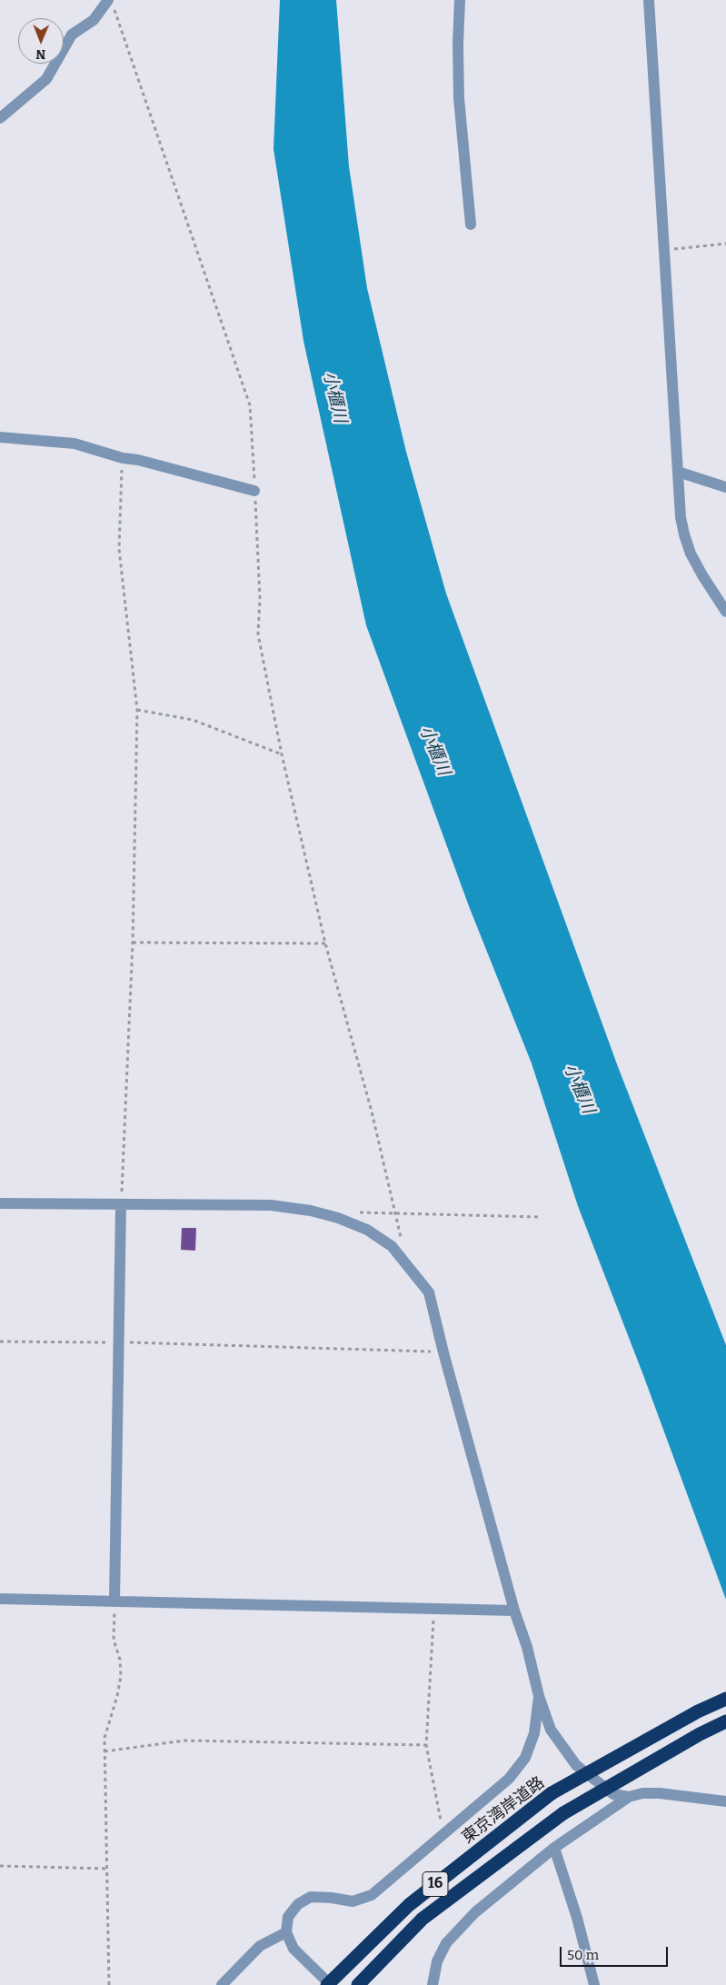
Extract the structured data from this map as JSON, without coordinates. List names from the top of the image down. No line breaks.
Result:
{"streets":{"highway":["東京湾岸道路","16"]},"water":["小櫃川"],"scale_bar":"50 m","north":"bottom"}
